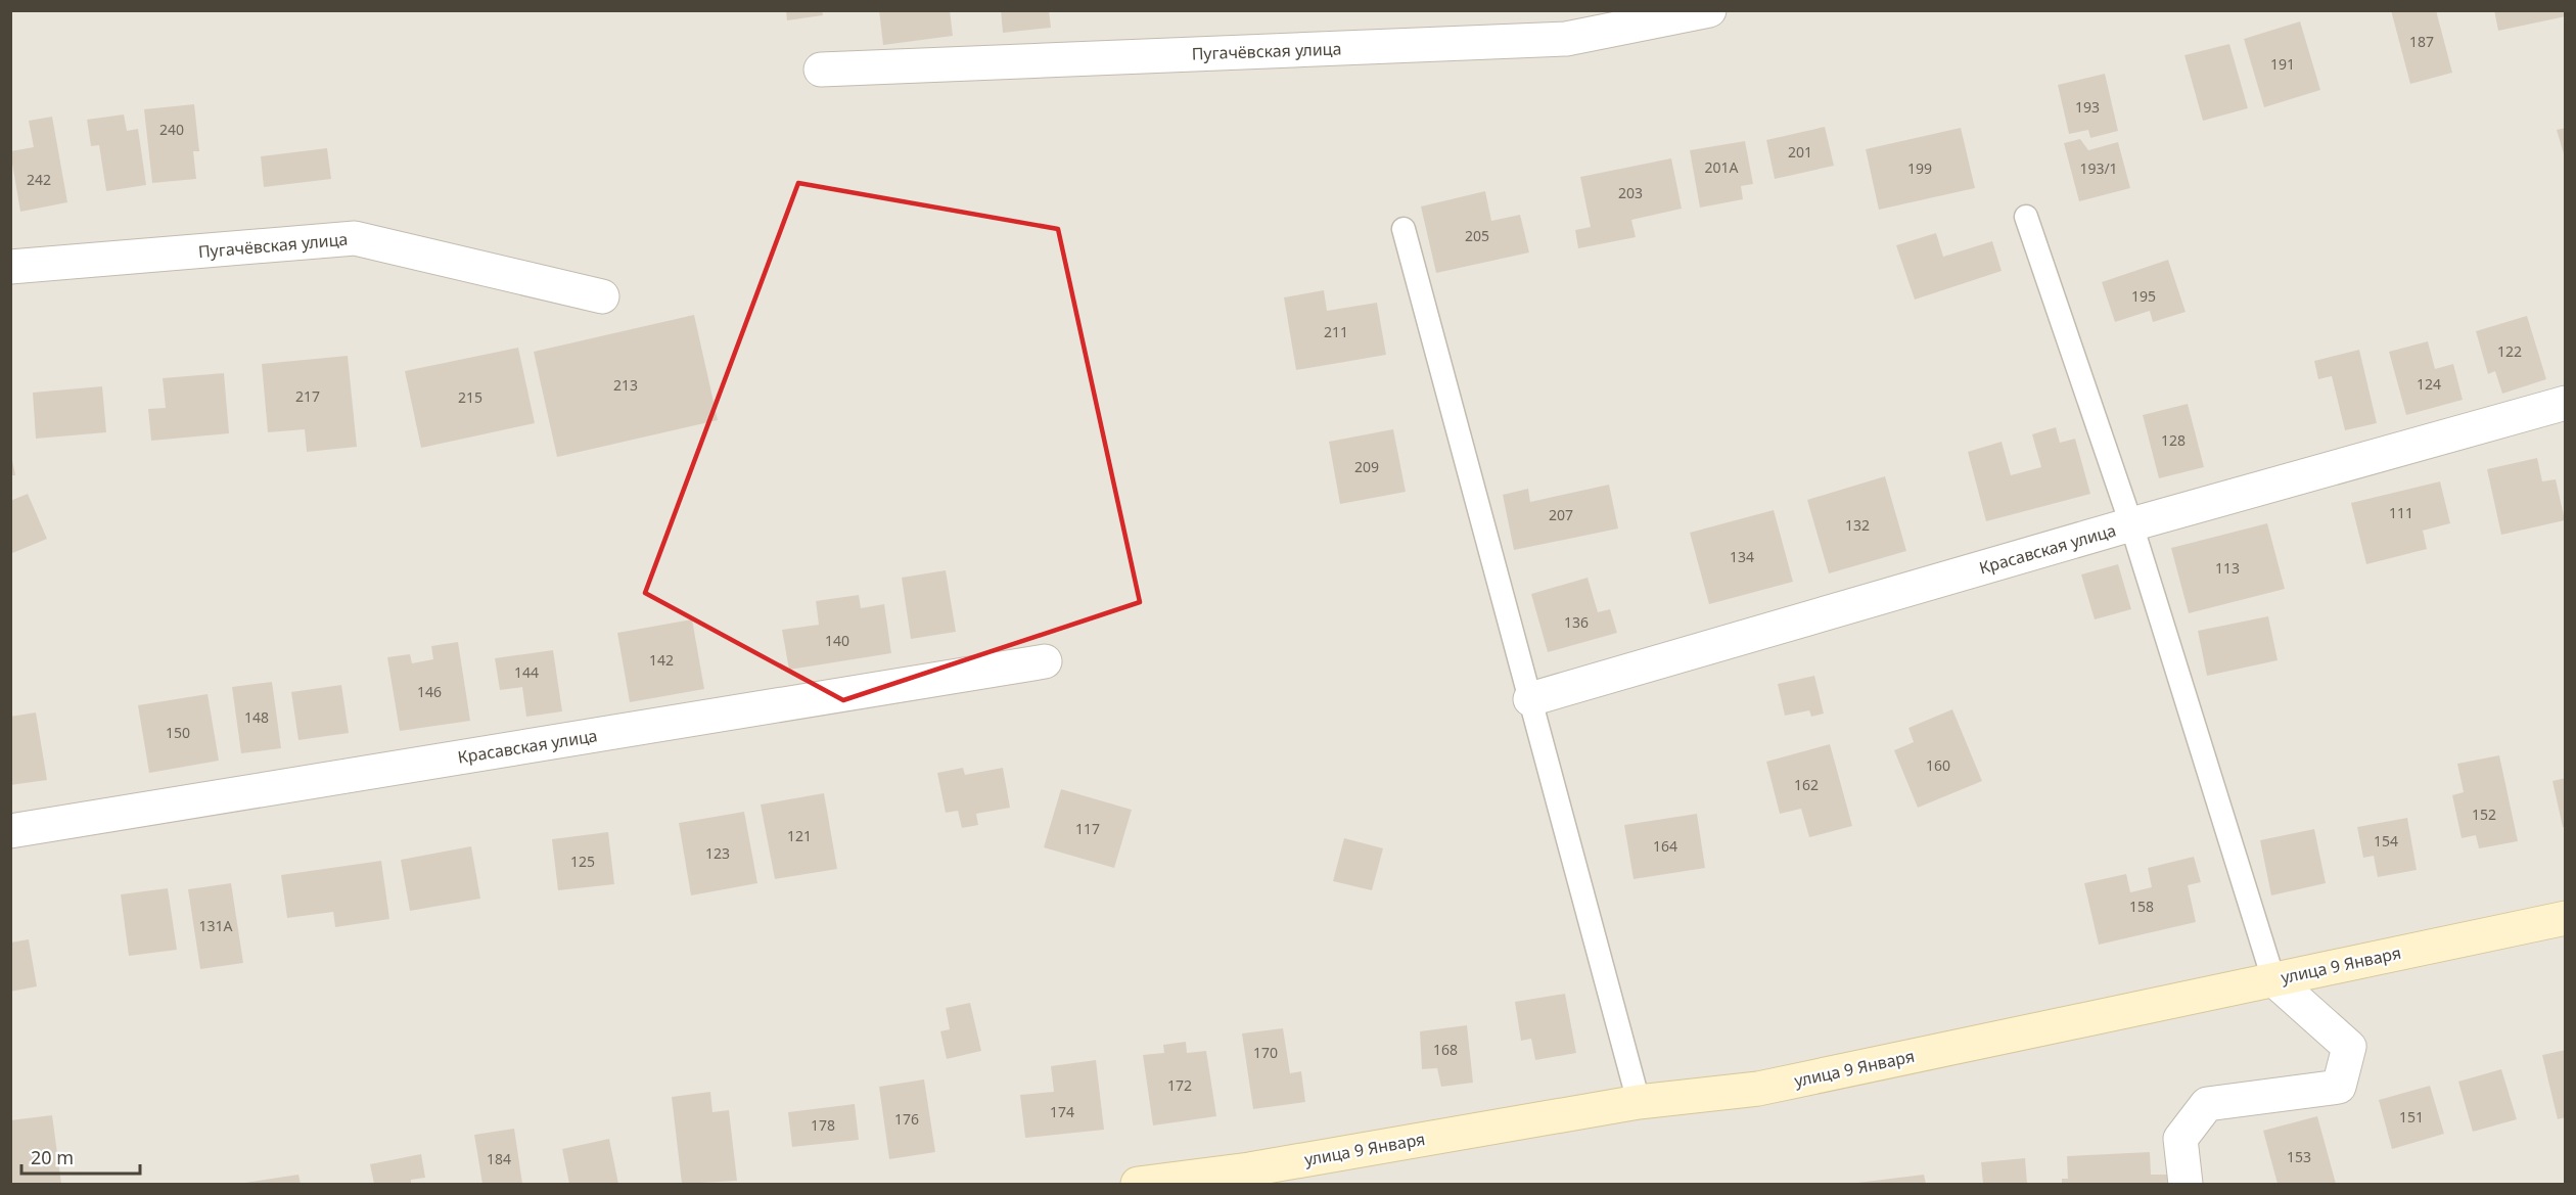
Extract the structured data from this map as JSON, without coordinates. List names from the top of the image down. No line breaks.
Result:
{"streets":{"main road":["улица 9 Января"],"street":["Пугачёвская улица","Красавская улица"]},"house_numbers":["187","191","193","240","201","201А","199","193/1","242","203","205","195","211","122","124","213","217","215","128","209","111","207","132","134","113","136","140","142","144","146","148","150","160","162","152","117","121","154","164","123","125","158","131А","168","170","172","174","151","176","178","153","184"],"scale_bar":"20 m"}
